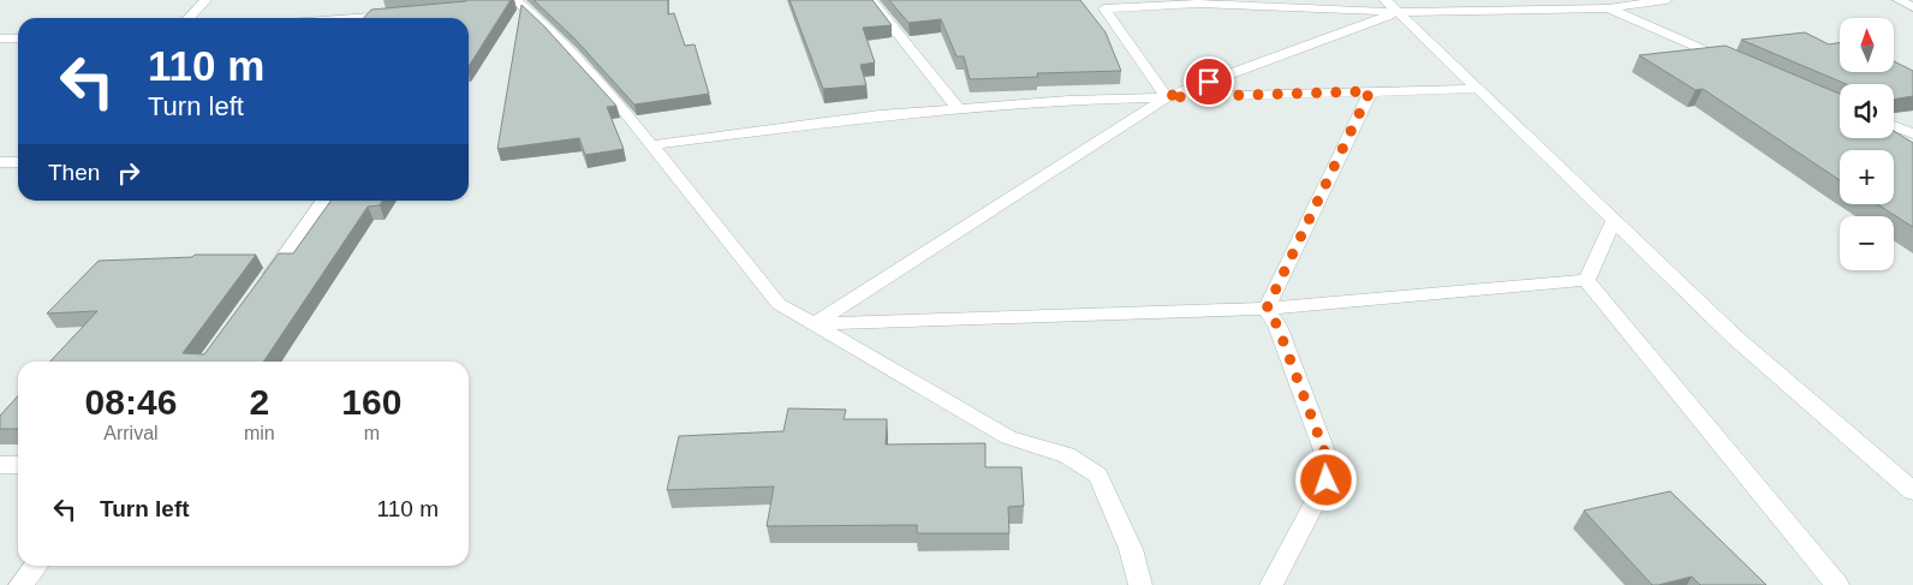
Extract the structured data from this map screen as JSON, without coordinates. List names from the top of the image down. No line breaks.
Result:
{"north":"top","page":{"map_buttons":["+","−"],"turn":["110 m","Turn left"],"then":"Then","eta":["08:46","Arrival","2","min","160","m"],"list":[{"name":"Turn left","value":"110 m"}]}}
